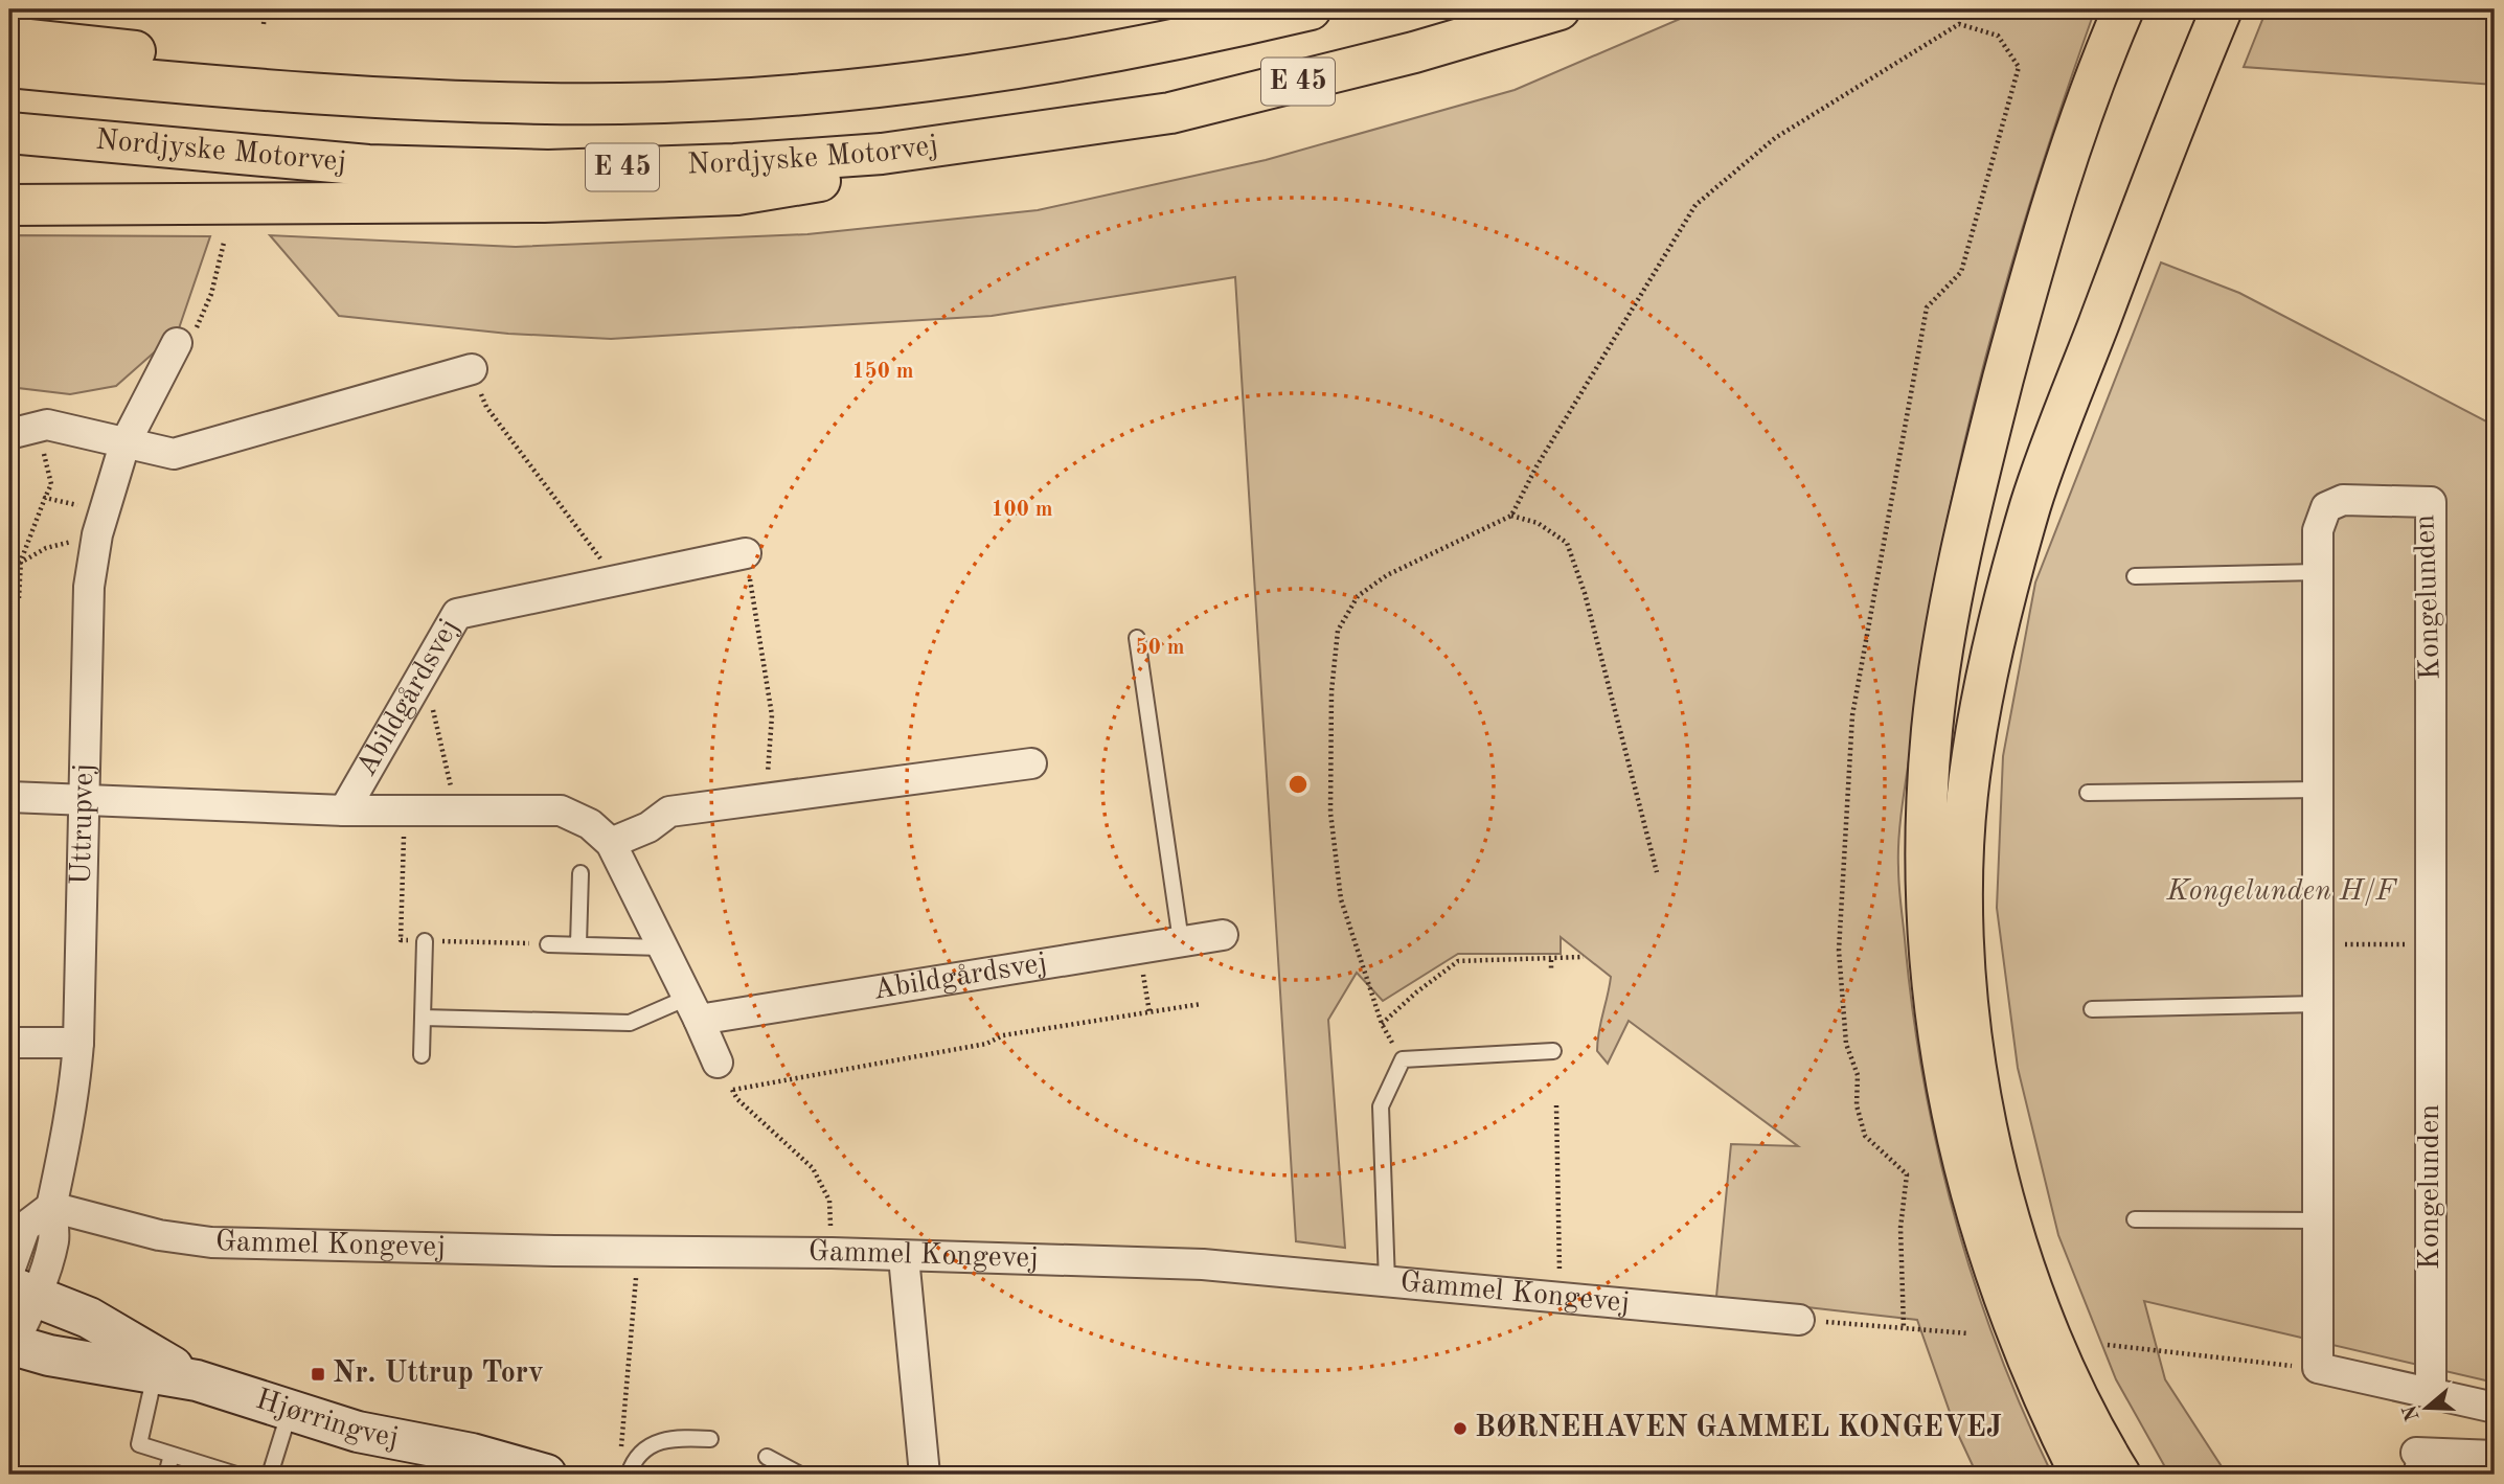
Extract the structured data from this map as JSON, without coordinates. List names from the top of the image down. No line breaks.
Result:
{"streets":{"highway":["E 45","Nordjyske Motorvej"],"main road":["Hjørringvej"],"street":["Kongelunden","Abildgårdsvej","Uttrupvej","Gammel Kongevej"]},"crossings":[["Abildgårdsvej","Uttrupvej"],["Uttrupvej","Gammel Kongevej"],["Uttrupvej","Hjørringvej"]],"parks":["Kongelunden H/F"],"places":{"transit":["Nr. Uttrup Torv"],"other":["BØRNEHAVEN GAMMEL KONGEVEJ"]},"north":"left","rings":["150 m","100 m","50 m"]}
